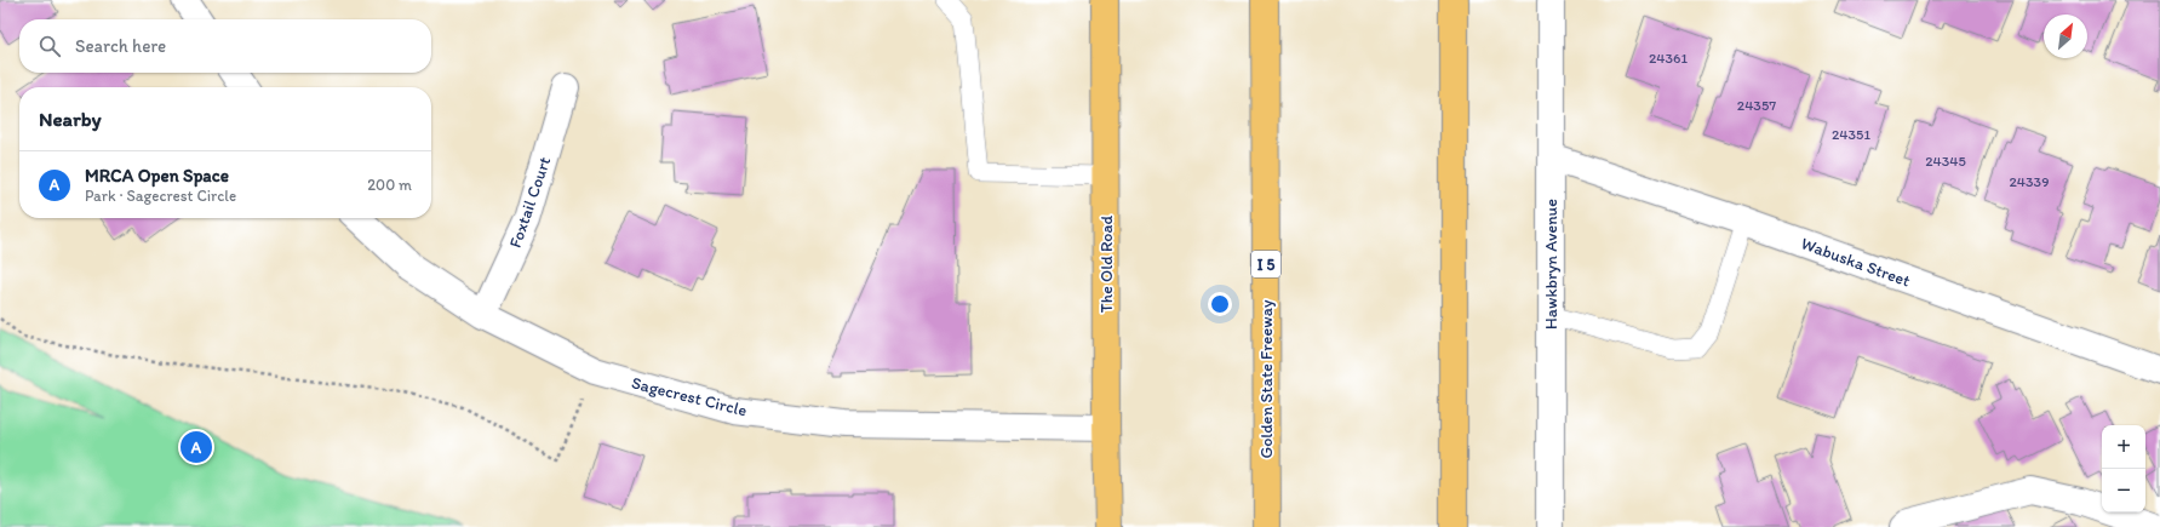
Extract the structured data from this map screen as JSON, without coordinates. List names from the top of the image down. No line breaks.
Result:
{"streets":{"main road":["The Old Road","I 5","Golden State Freeway"],"street":["Foxtail Court","Wabuska Street","Hawkbryn Avenue","Sagecrest Circle"]},"crossings":[["Foxtail Court","Sagecrest Circle"],["Wabuska Street","Hawkbryn Avenue"],["The Old Road","Sagecrest Circle"]],"house_numbers":["24361","24357","24351","24345","24339"],"north":"top right","page":{"search":"Search here","heading":"Nearby","list":[{"mark":"A","name":"MRCA Open Space","note":"Park · Sagecrest Circle","value":"200 m"}],"map_buttons":["+","−"],"pins":"A"}}
